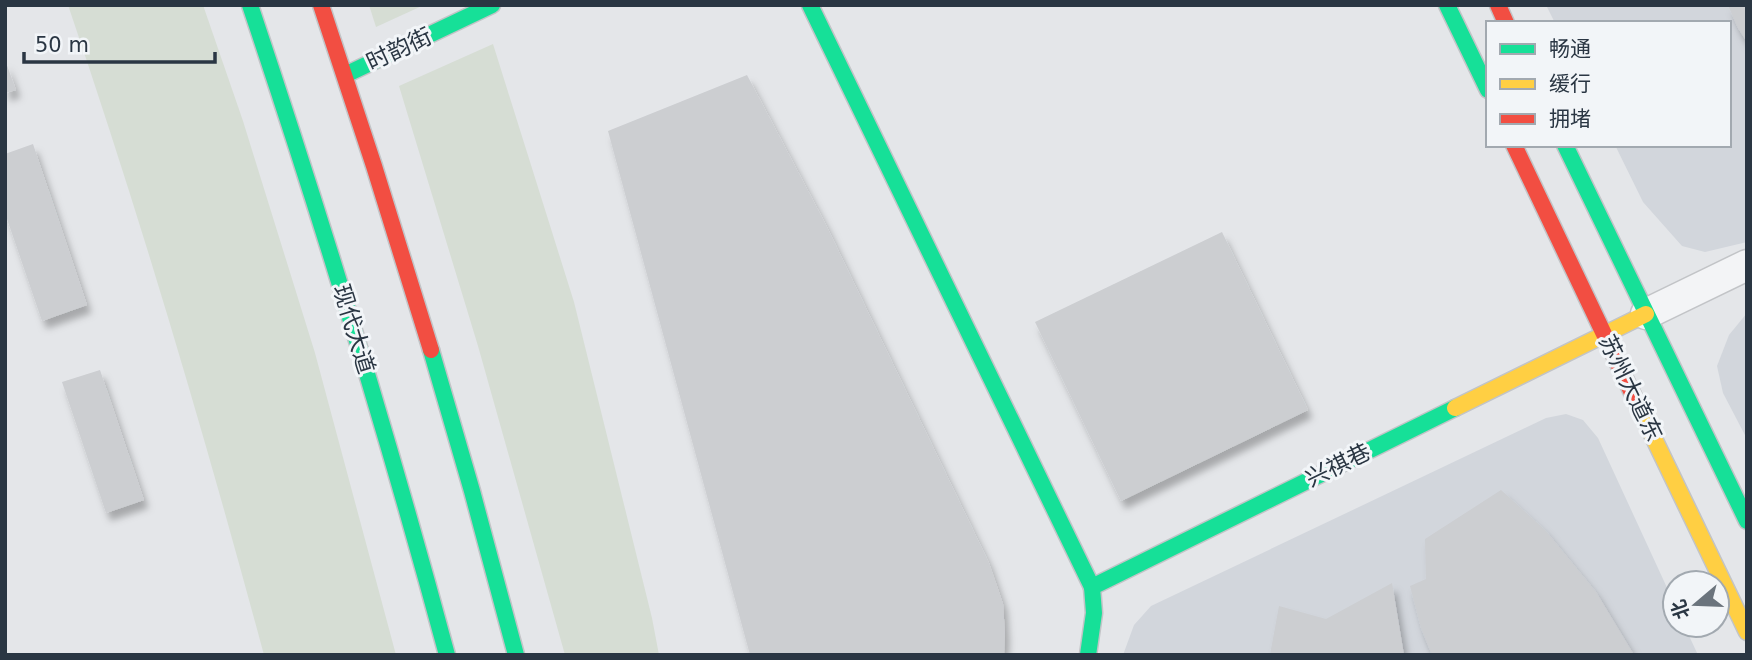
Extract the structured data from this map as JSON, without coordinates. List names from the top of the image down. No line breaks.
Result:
{"streets":{"main road":["时韵街","现代大道","苏州大道东","兴祺巷"]},"crossings":[["苏州大道东","兴祺巷"]],"legend":["畅通","缓行","拥堵"],"scale_bar":"50 m","north":"left"}
